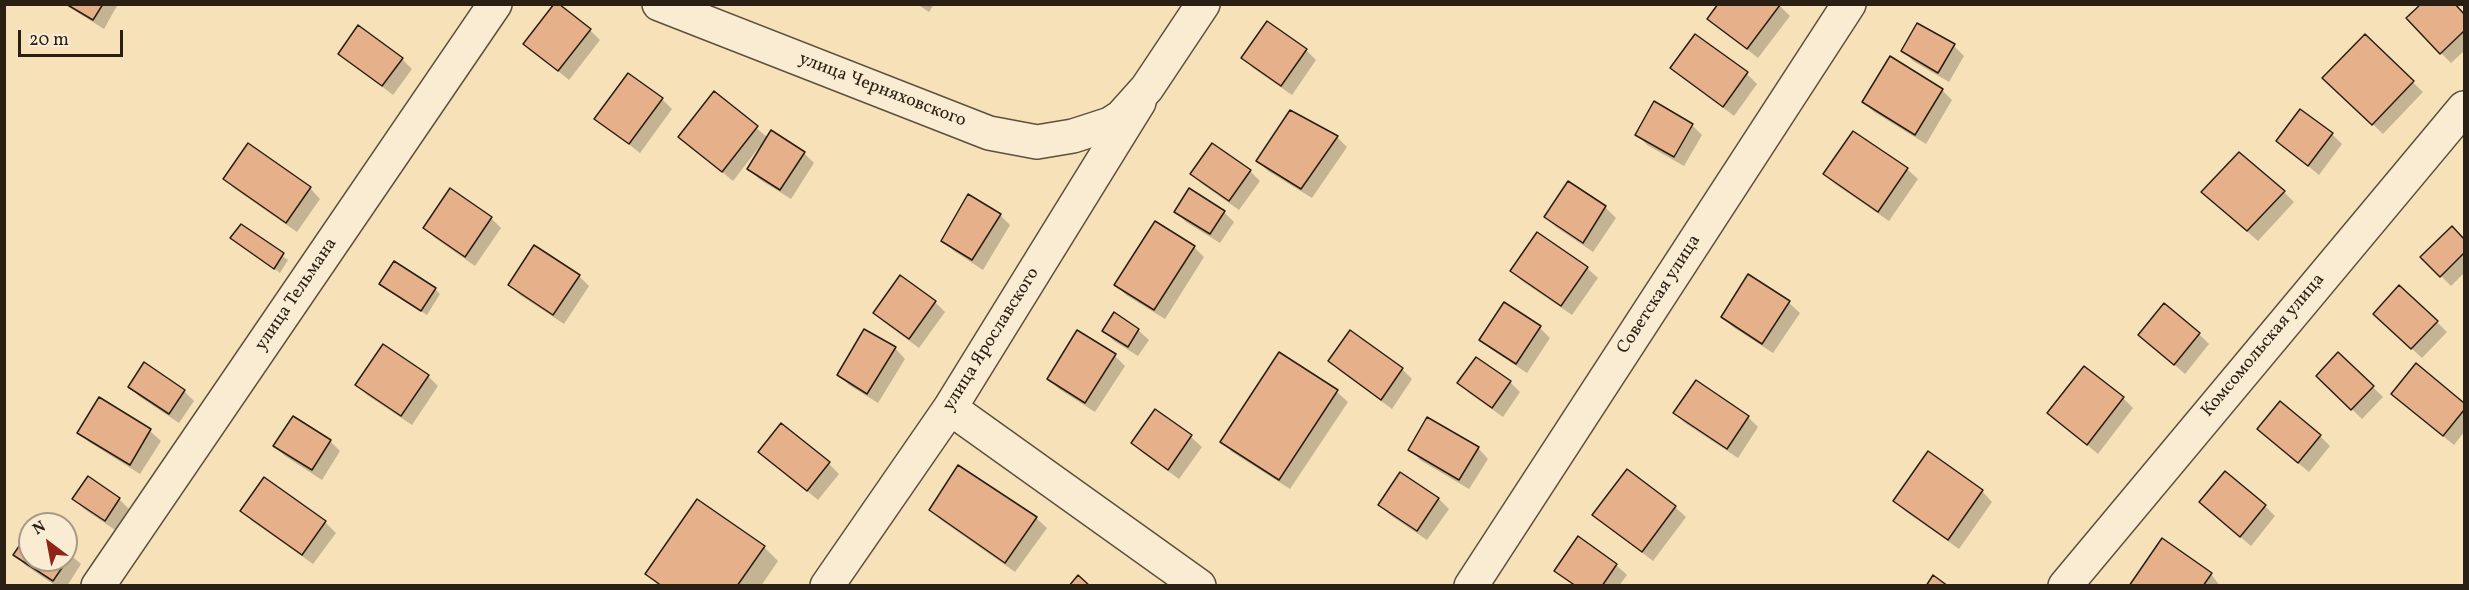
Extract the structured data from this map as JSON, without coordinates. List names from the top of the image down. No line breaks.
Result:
{"streets":{"street":["улица Черняховского","улица Тельмана","Советская улица","улица Ярославского","Комсомольская улица"]},"crossings":[["улица Черняховского","улица Ярославского"]],"scale_bar":"20 m","north":"top left"}
